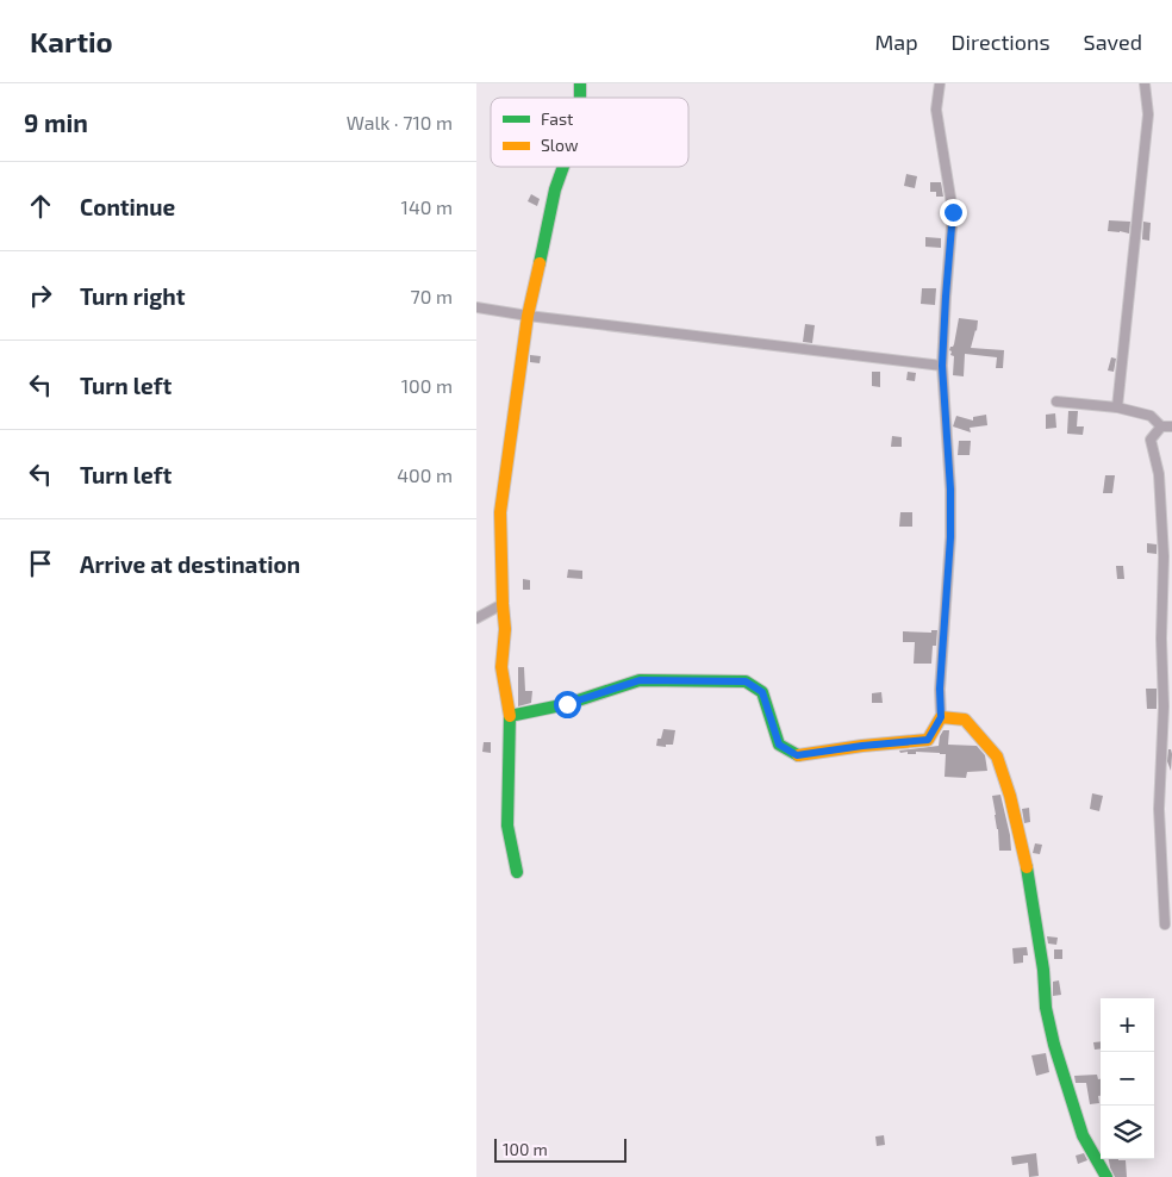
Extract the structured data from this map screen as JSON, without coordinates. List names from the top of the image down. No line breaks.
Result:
{"legend":["Fast","Slow"],"scale_bar":"100 m","page":{"header":"Kartio","nav":["Map","Directions","Saved"],"heading":["9 min","Walk · 710 m"],"list":[["Continue","140 m"],["Turn right","70 m"],["Turn left","100 m"],["Turn left","400 m"],"Arrive at destination"],"map_buttons":["+","−"],"scale":"100 m"}}
